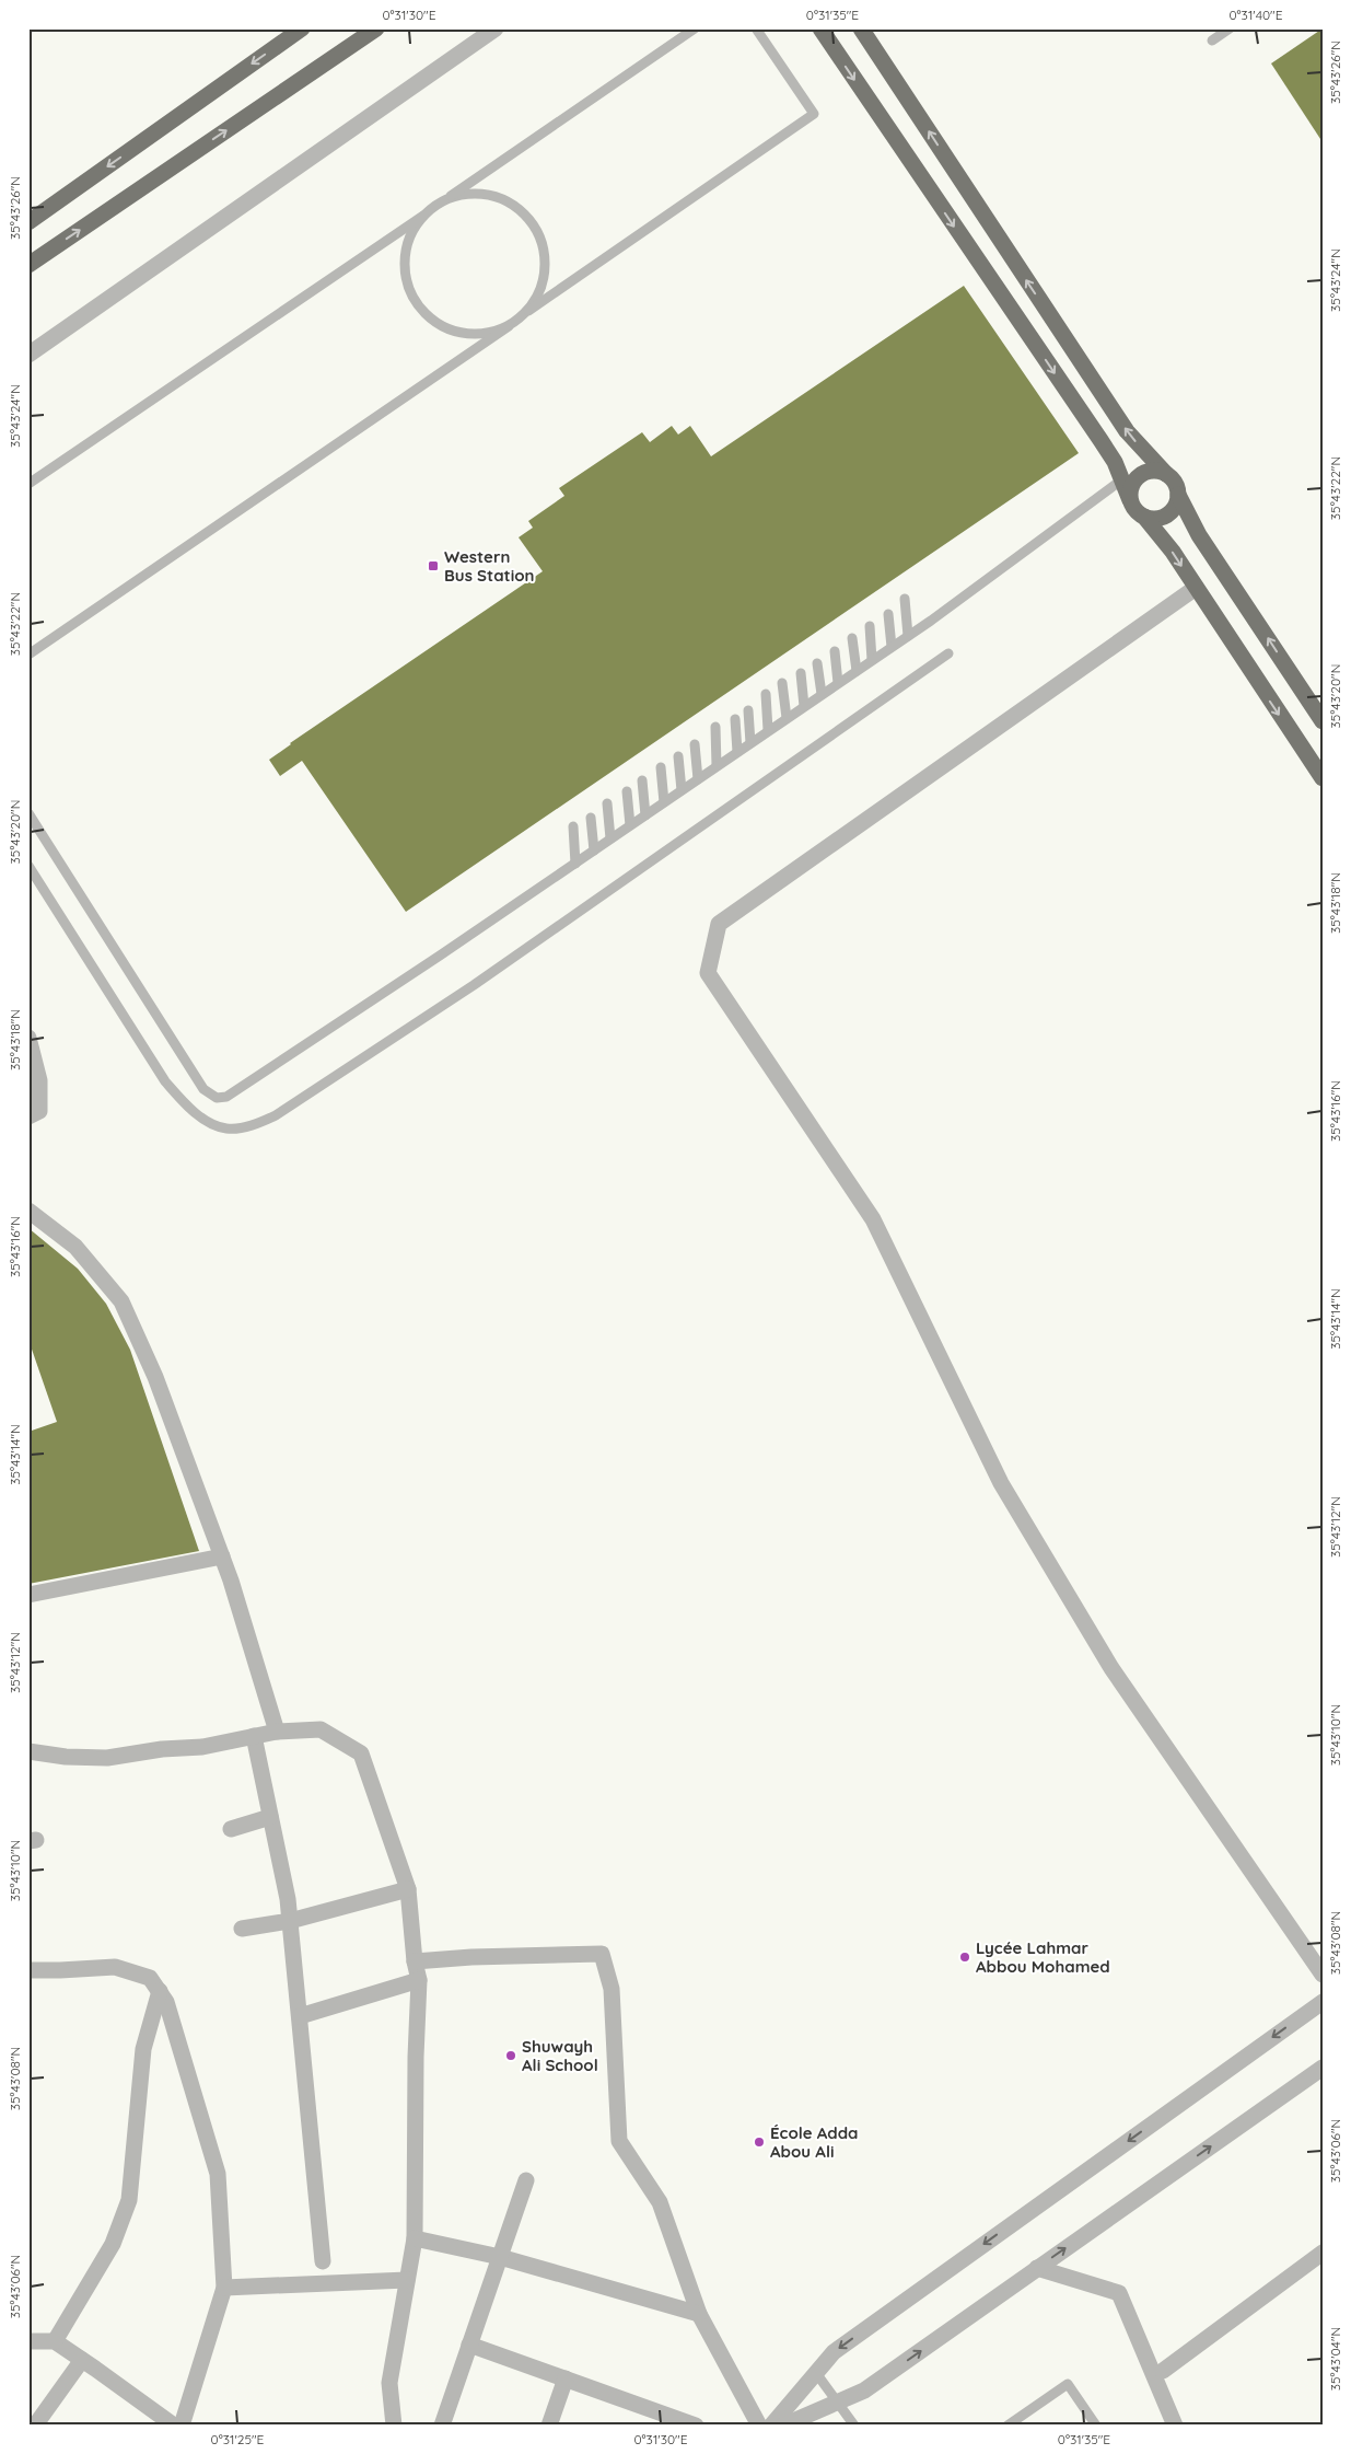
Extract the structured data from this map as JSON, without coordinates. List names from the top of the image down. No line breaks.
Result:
{"places":{"transit":["Western Bus Station"],"other":["Lycée Lahmar Abbou Mohamed","Shuwayh Ali School","École Adda Abou Ali"]},"coordinates":["0°31'30\"E","0°31'35\"E","0°31'40\"E","35°43'26\"N","35°43'24\"N","35°43'22\"N","35°43'20\"N","35°43'18\"N","35°43'16\"N","35°43'14\"N","35°43'12\"N","35°43'10\"N","35°43'08\"N","35°43'06\"N","35°43'04\"N","0°31'25\"E"]}
